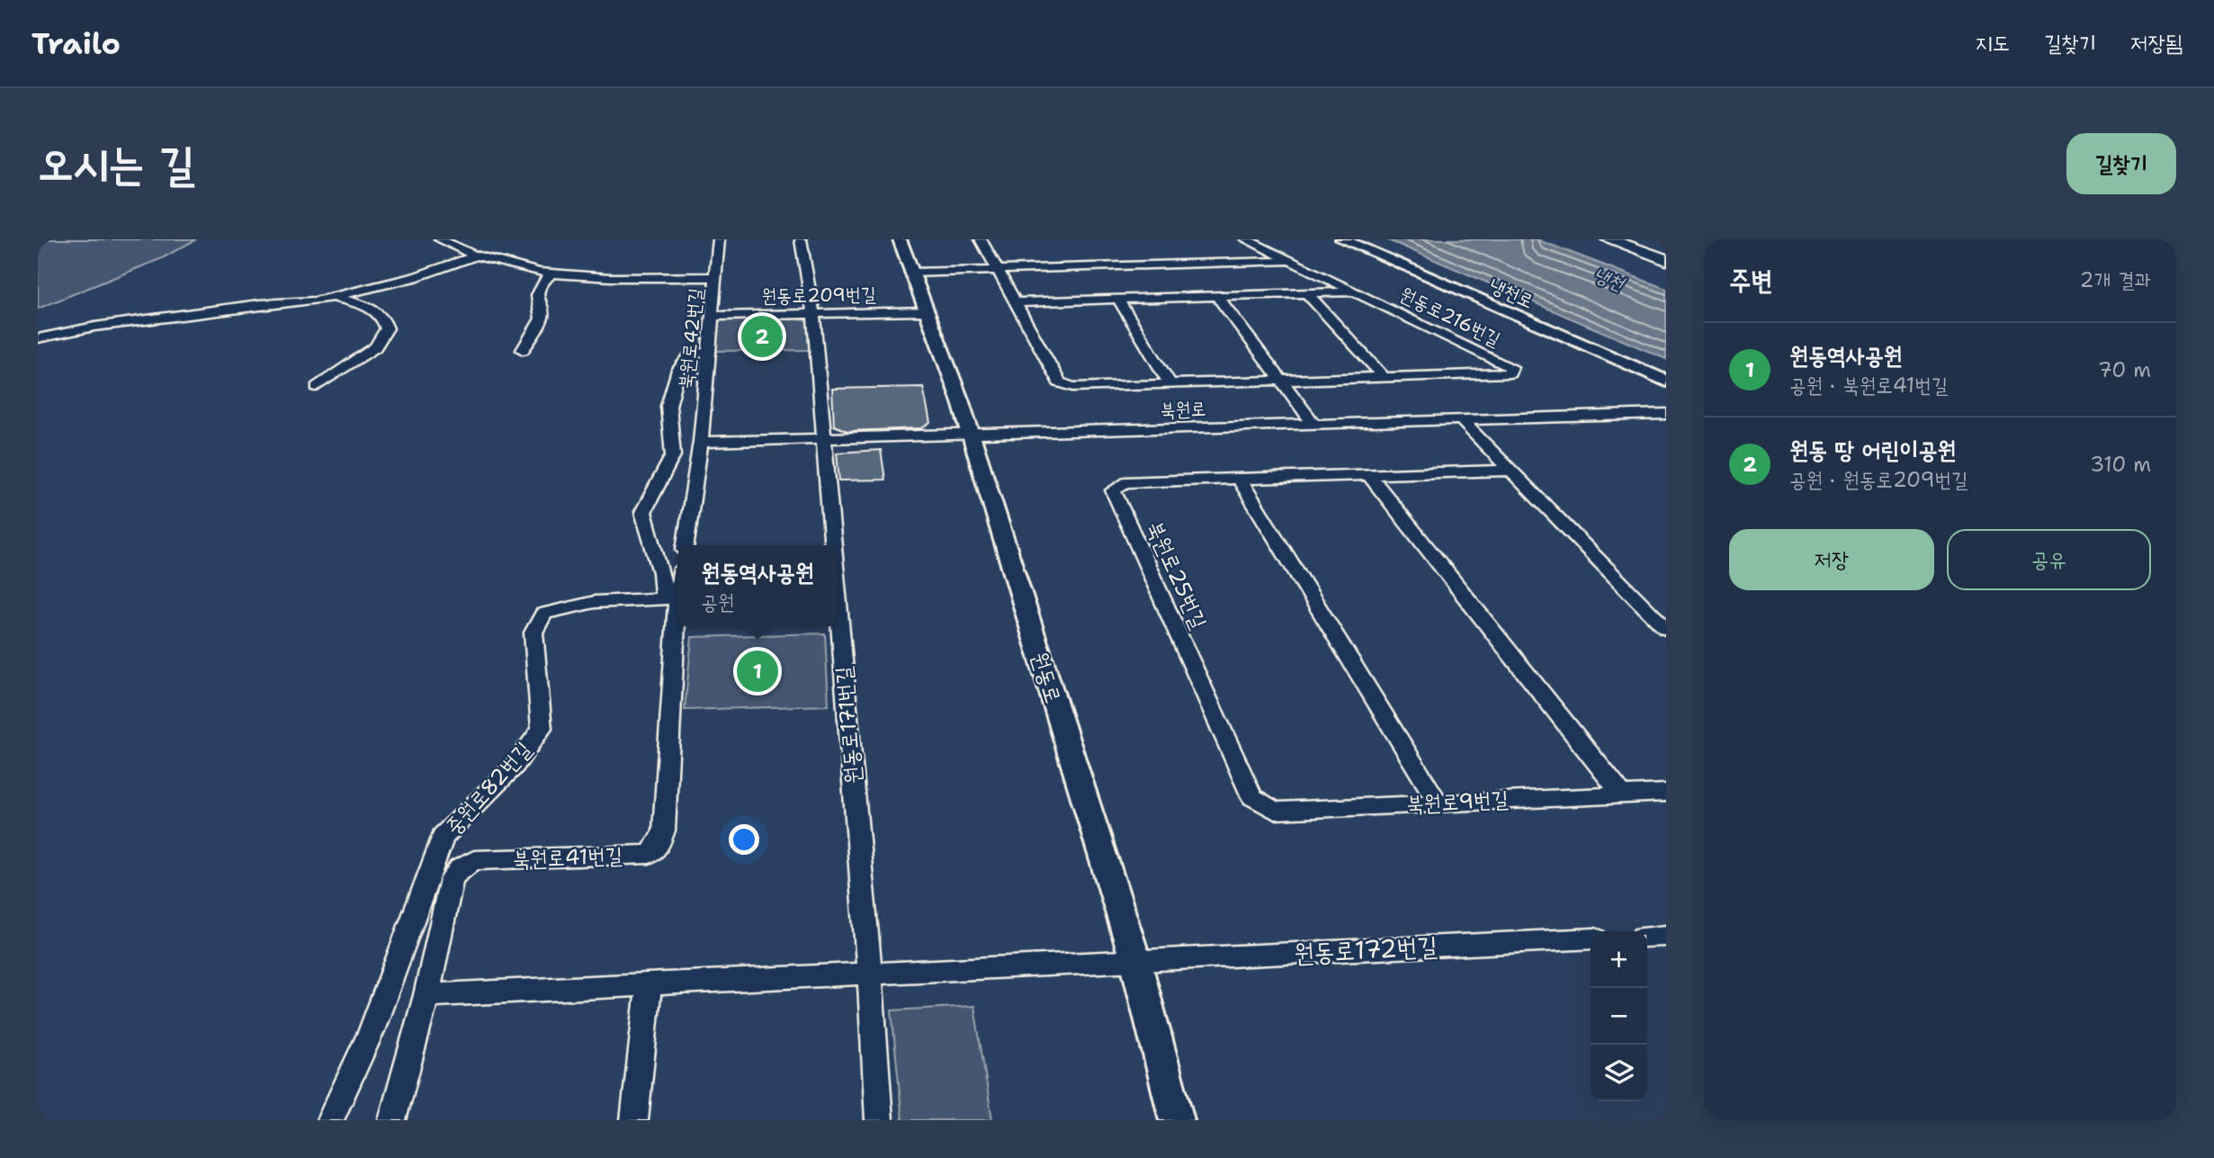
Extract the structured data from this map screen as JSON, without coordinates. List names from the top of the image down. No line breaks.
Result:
{"streets":{"street":["냉천로","원동로209번길","원동로216번길","북원로42번길","북원로","북원로25번길","원동로","원동로171번길","중원로82번길","북원로9번길","북원로41번길","원동로172번길"]},"crossings":[["원동로209번길","북원로42번길"],["원동로209번길","원동로"],["원동로209번길","원동로171번길"],["원동로216번길","원동로"],["북원로42번길","북원로"],["북원로","원동로"],["북원로","원동로171번길"],["북원로25번길","북원로9번길"],["원동로","원동로172번길"],["중원로82번길","북원로41번길"]],"water":["냉천"],"page":{"header":"Trailo","nav":["지도","길찾기","저장됨"],"buttons":["길찾기",["저장","공유"]],"title":"오시는 길","heading":["주변","2개 결과"],"pins":["2","1"],"list":[{"mark":"1","name":"원동역사공원","note":"공원 · 북원로41번길","value":"70 m"},{"mark":"2","name":"원동 땅 어린이공원","note":"공원 · 원동로209번길","value":"310 m"}],"popup":["원동역사공원","공원"],"map_buttons":["+","−"]}}
